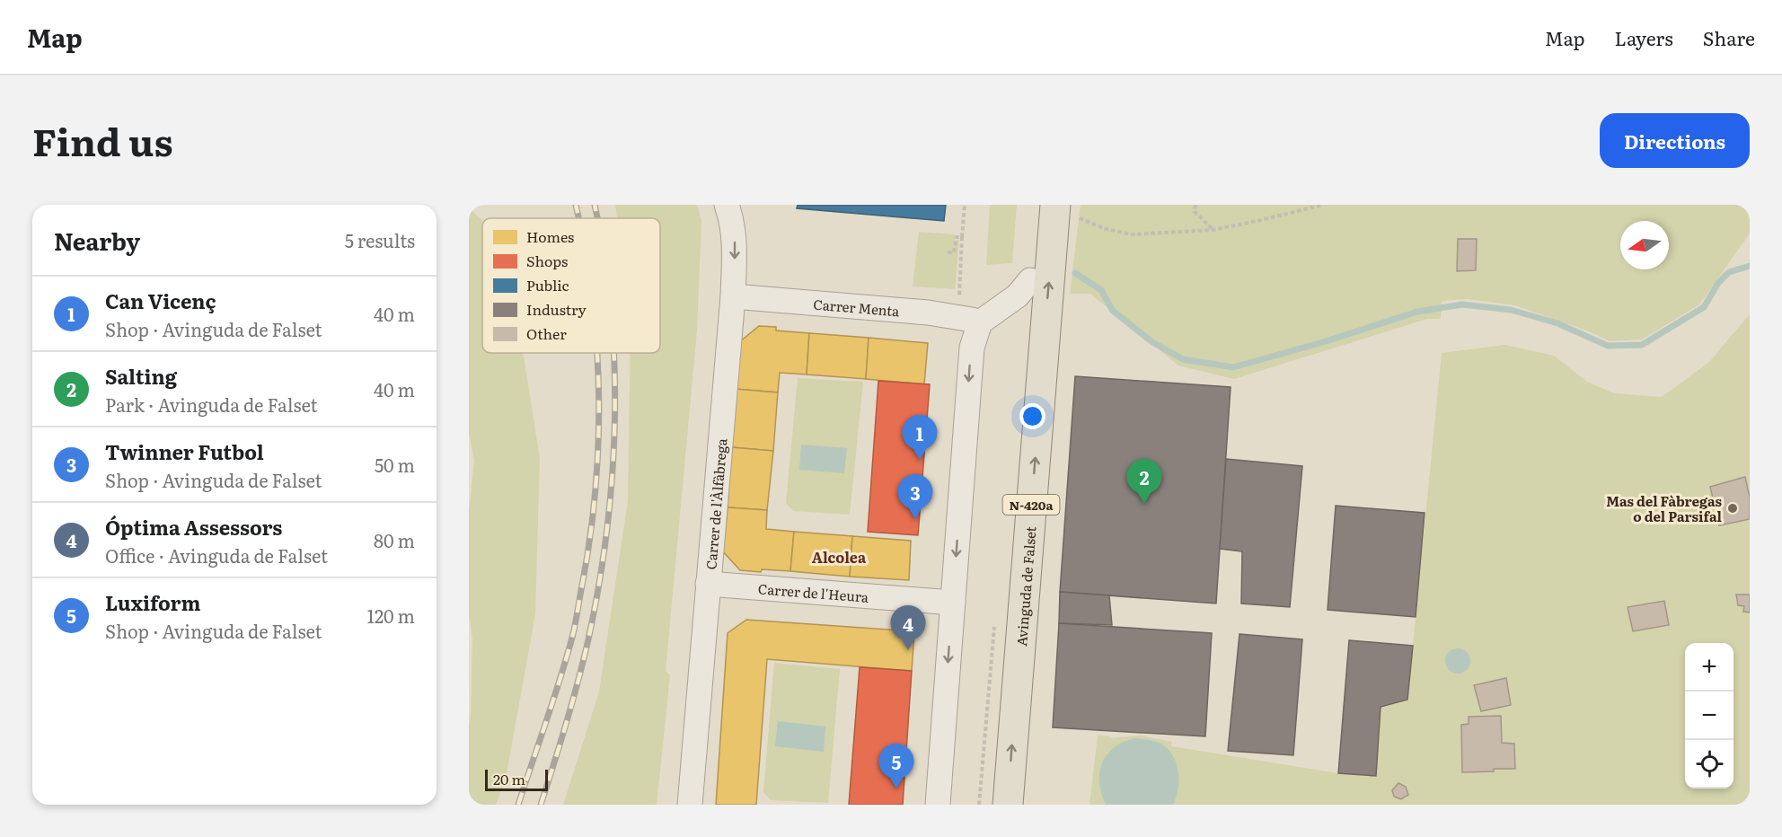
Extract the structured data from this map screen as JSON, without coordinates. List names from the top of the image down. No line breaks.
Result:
{"streets":{"main road":["N-420a","Avinguda de Falset"],"street":["Carrer Menta","Carrer de l'Àlfàbrega","Carrer de l'Heura"]},"crossings":[["Carrer Menta","Carrer de l'Àlfàbrega"],["Carrer de l'Àlfàbrega","Carrer de l'Heura"]],"districts":["Alcolea"],"places":["Mas del Fàbregas o del Parsifal"],"legend":["Homes","Shops","Public","Industry","Other"],"scale_bar":"20 m","north":"left","page":{"header":"Map","nav":["Map","Layers","Share"],"title":"Find us","buttons":"Directions","heading":["Nearby","5 results"],"list":[{"mark":"1","name":"Can Vicenç","note":"Shop · Avinguda de Falset","value":"40 m"},{"mark":"2","name":"Salting","note":"Park · Avinguda de Falset","value":"40 m"},{"mark":"3","name":"Twinner Futbol","note":"Shop · Avinguda de Falset","value":"50 m"},{"mark":"4","name":"Óptima Assessors","note":"Office · Avinguda de Falset","value":"80 m"},{"mark":"5","name":"Luxiform","note":"Shop · Avinguda de Falset","value":"120 m"}],"pins":["1","2","3","4","5"],"map_buttons":["+","−"],"scale":"20 m"}}
